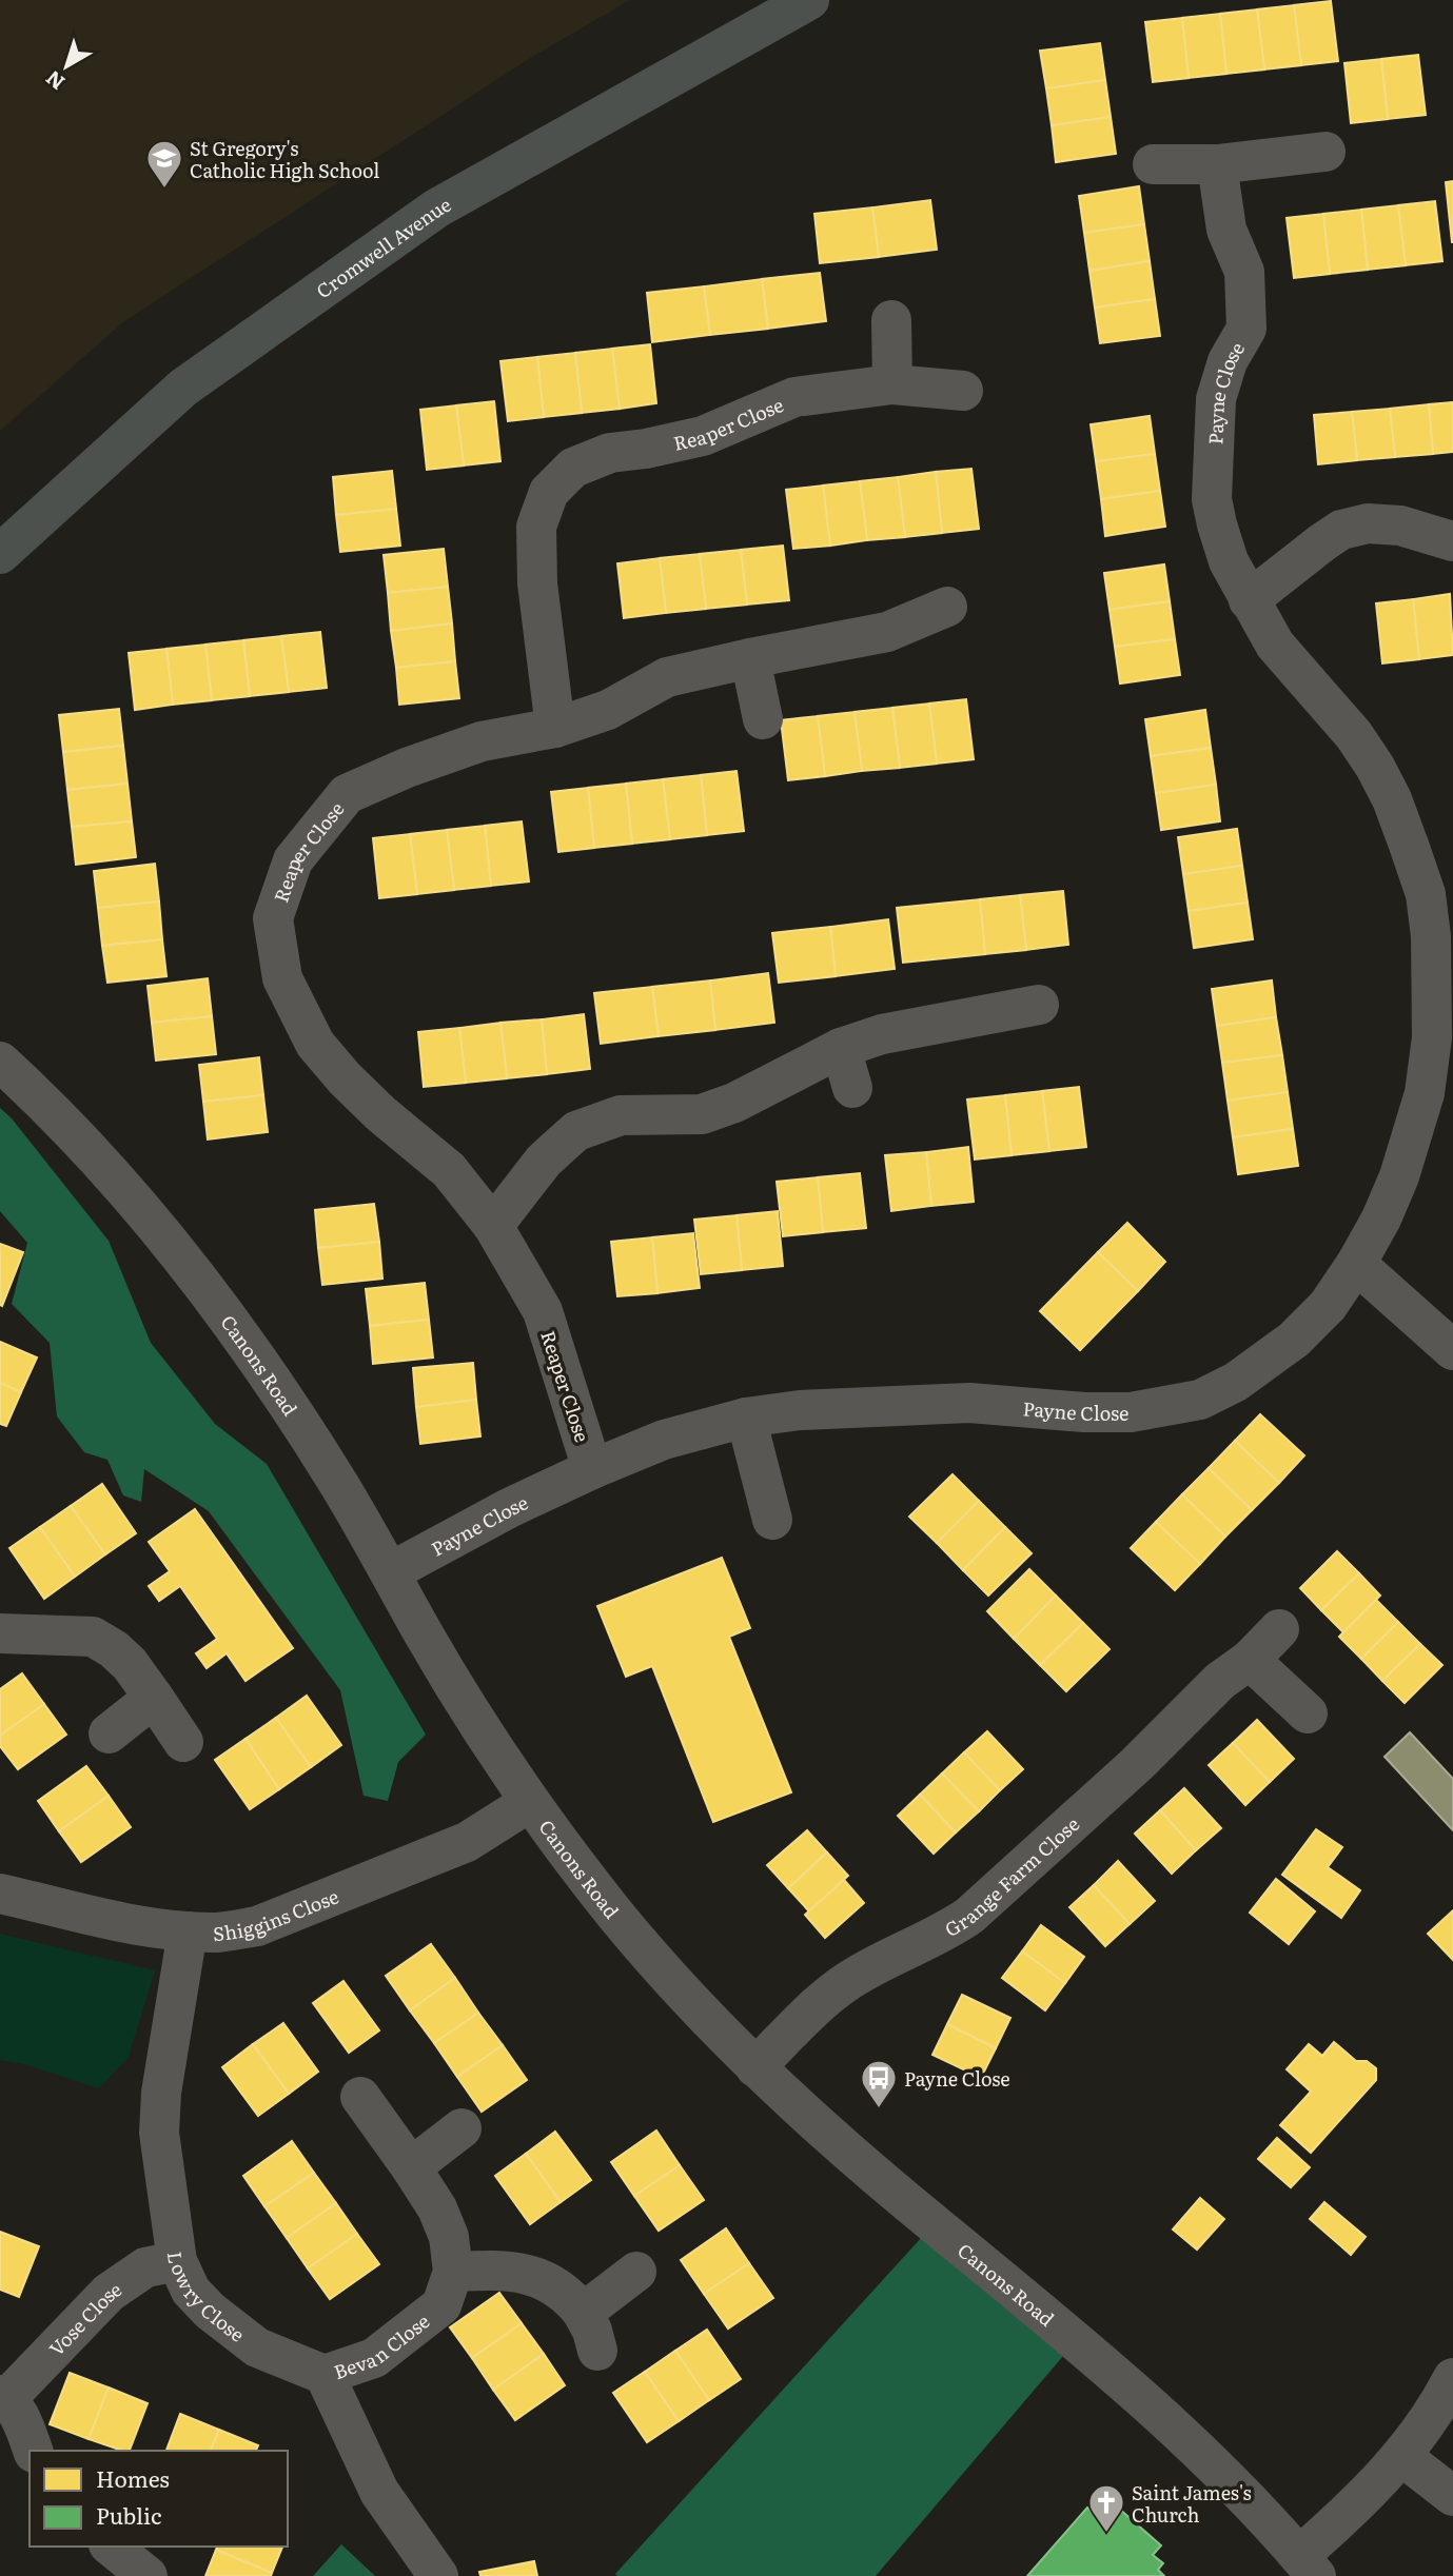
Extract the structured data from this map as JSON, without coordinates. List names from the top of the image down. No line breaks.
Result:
{"streets":{"main road":["Cromwell Avenue"],"street":["Payne Close","Reaper Close","Canons Road","Grange Farm Close","Shiggins Close","Lowry Close","Vose Close","Bevan Close"]},"crossings":[["Payne Close","Reaper Close"],["Payne Close","Canons Road"],["Canons Road","Grange Farm Close"],["Canons Road","Shiggins Close"],["Shiggins Close","Lowry Close"],["Lowry Close","Vose Close"],["Lowry Close","Bevan Close"]],"places":{"school or university":["St Gregory's Catholic High School"],"bus stop":["Payne Close"],"church":["Saint James's Church"]},"legend":["Homes","Public"],"north":"bottom left"}
